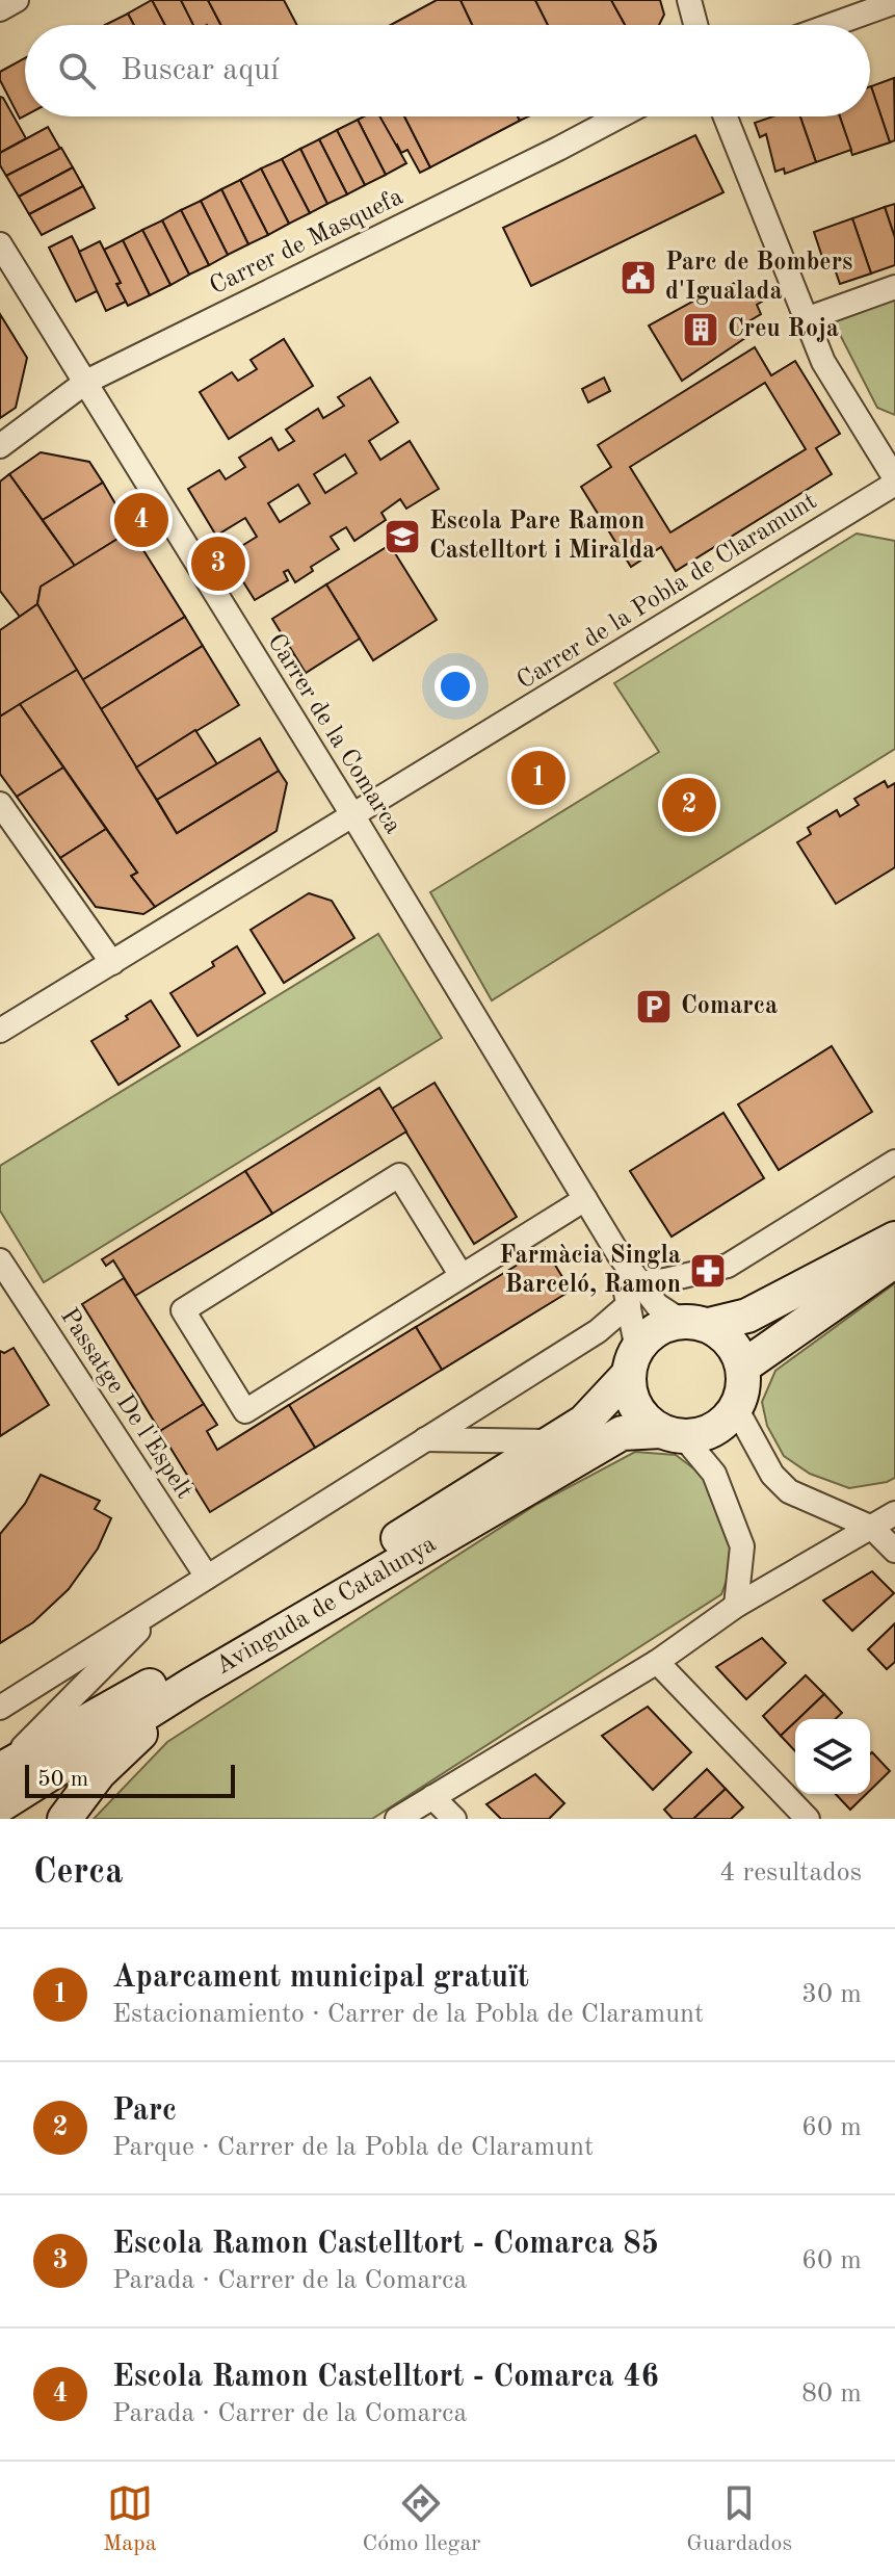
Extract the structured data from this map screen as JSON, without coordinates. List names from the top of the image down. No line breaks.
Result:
{"streets":{"street":["Carrer de Masquefa","Carrer de la Pobla de Claramunt","Carrer de la Comarca","Passatge De l'Espelt","Avinguda de Catalunya"]},"crossings":[["Carrer de Masquefa","Carrer de la Comarca"],["Carrer de la Pobla de Claramunt","Carrer de la Comarca"],["Carrer de la Comarca","Avinguda de Catalunya"]],"places":{"public building":["Parc de Bombers d'Igualada"],"building":["Creu Roja"],"school or university":["Escola Pare Ramon Castelltort i Miralda"],"parking":["Comarca"],"pharmacy":["Farmàcia Singla Barceló, Ramon"]},"scale_bar":"50 m","page":{"search":"Buscar aquí","pins":["4","3","1","2"],"scale":"50 m","heading":["Cerca","4 resultados"],"list":[{"mark":"1","name":"Aparcament municipal gratuït","note":"Estacionamiento · Carrer de la Pobla de Claramunt","value":"30 m"},{"mark":"2","name":"Parc","note":"Parque · Carrer de la Pobla de Claramunt","value":"60 m"},{"mark":"3","name":"Escola Ramon Castelltort - Comarca 85","note":"Parada · Carrer de la Comarca","value":"60 m"},{"mark":"4","name":"Escola Ramon Castelltort - Comarca 46","note":"Parada · Carrer de la Comarca","value":"80 m"}],"nav":["Mapa","Cómo llegar","Guardados"]}}
